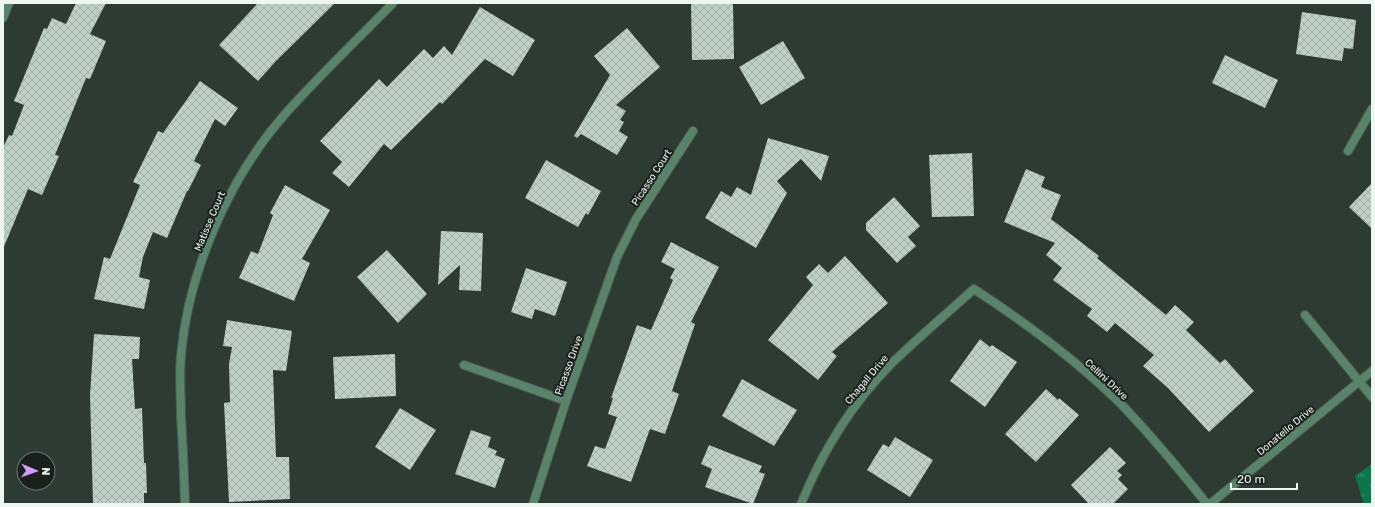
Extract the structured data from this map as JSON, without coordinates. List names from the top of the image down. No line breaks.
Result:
{"streets":{"street":["Picasso Court","Matisse Court","Picasso Drive","Chagall Drive","Cellini Drive","Donatello Drive"]},"crossings":[["Picasso Court","Picasso Drive"],["Chagall Drive","Cellini Drive"],["Cellini Drive","Donatello Drive"]],"scale_bar":"20 m","north":"right"}
